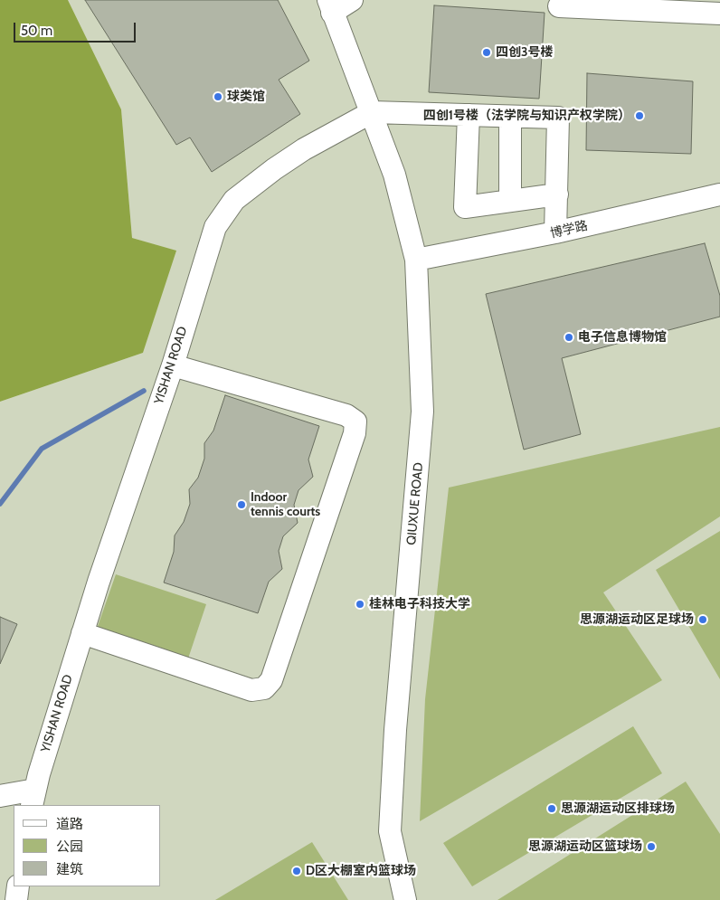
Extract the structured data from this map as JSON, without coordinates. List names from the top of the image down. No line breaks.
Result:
{"streets":{"street":["博学路","YISHAN ROAD","QIUXUE ROAD"]},"crossings":[["博学路","QIUXUE ROAD"],["YISHAN ROAD","QIUXUE ROAD"]],"places":["四创3号楼","球类馆","四创1号楼（法学院与知识产权学院）","电子信息博物馆","Indoor tennis courts","桂林电子科技大学","思源湖运动区足球场","思源湖运动区排球场","思源湖运动区篮球场","D区大棚室内篮球场"],"legend":["道路","公园","建筑"],"scale_bar":"50 m"}
